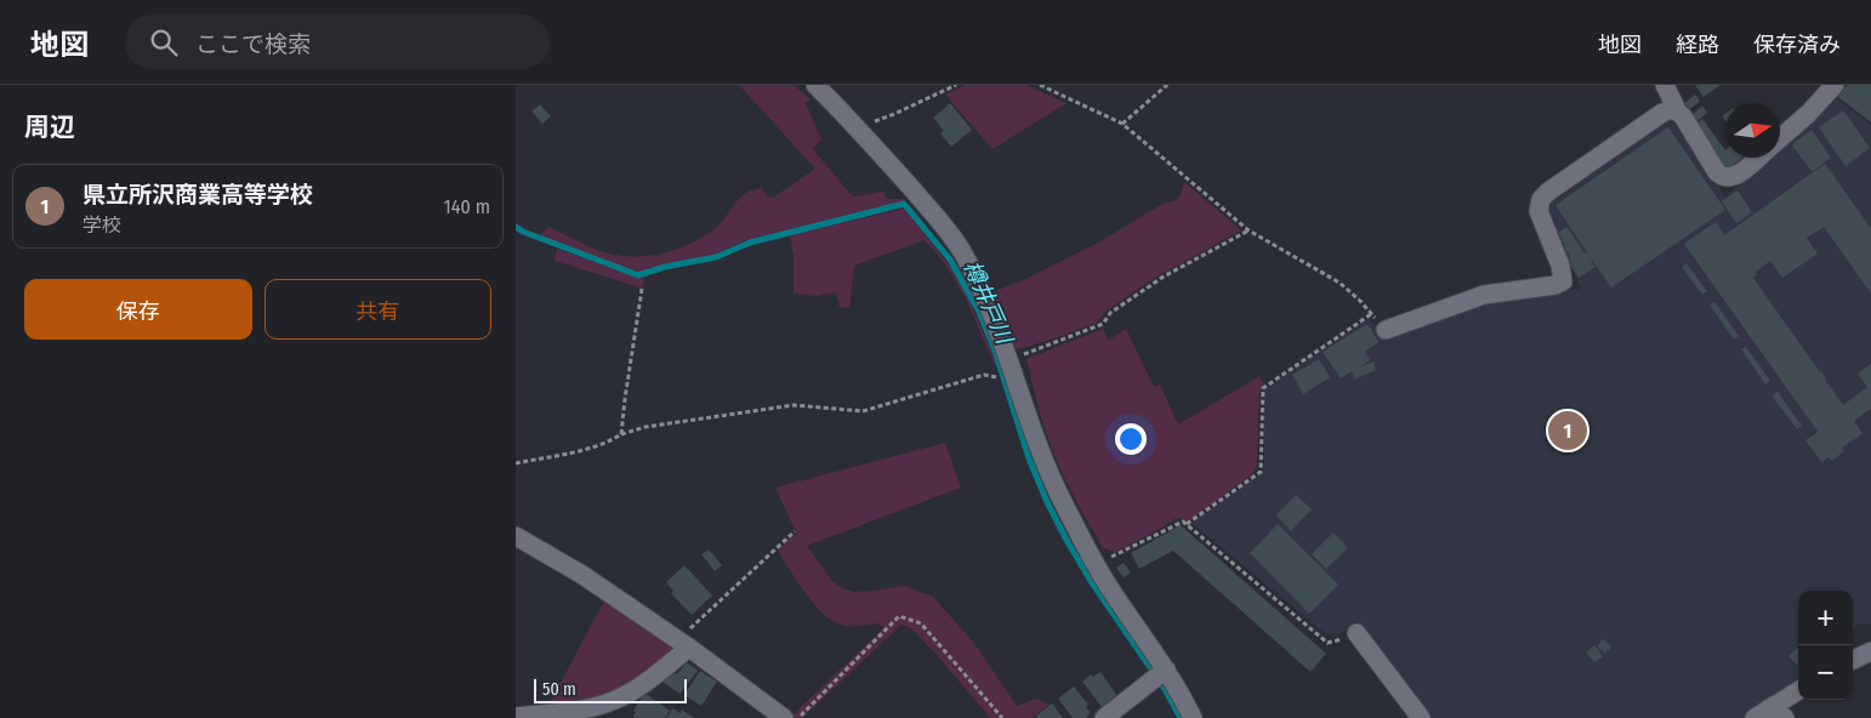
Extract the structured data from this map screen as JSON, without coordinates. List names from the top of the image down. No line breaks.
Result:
{"water":["樽井戸川"],"scale_bar":"50 m","north":"right","page":{"header":"地図","search":"ここで検索","nav":["地図","経路","保存済み"],"heading":"周辺","list":[{"mark":"1","name":"県立所沢商業高等学校","note":"学校","value":"140 m"}],"buttons":["保存","共有"],"pins":"1","map_buttons":["+","−"],"scale":"50 m"}}
